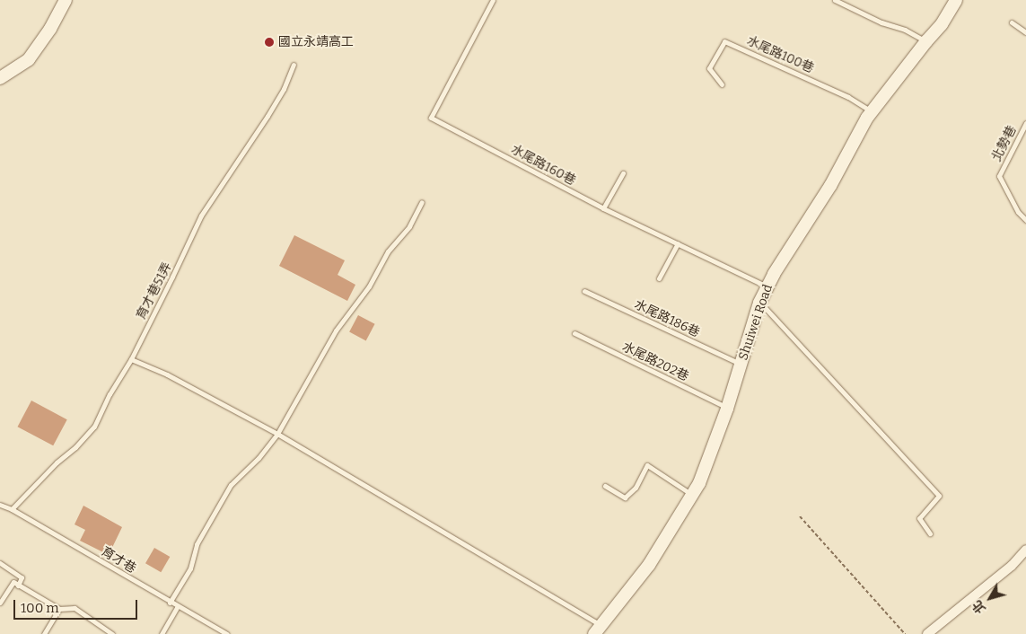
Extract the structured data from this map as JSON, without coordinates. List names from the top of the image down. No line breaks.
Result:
{"streets":{"street":["Shuiwei Road"],"lane":["水尾路100巷","北勢巷","水尾路160巷","育才巷51弄","水尾路186巷","水尾路202巷","育才巷"]},"crossings":[["水尾路100巷","Shuiwei Road"],["水尾路160巷","Shuiwei Road"],["育才巷51弄","育才巷"],["水尾路186巷","Shuiwei Road"],["Shuiwei Road","水尾路202巷"]],"places":["國立永靖高工"],"scale_bar":"100 m","north":"bottom left"}
